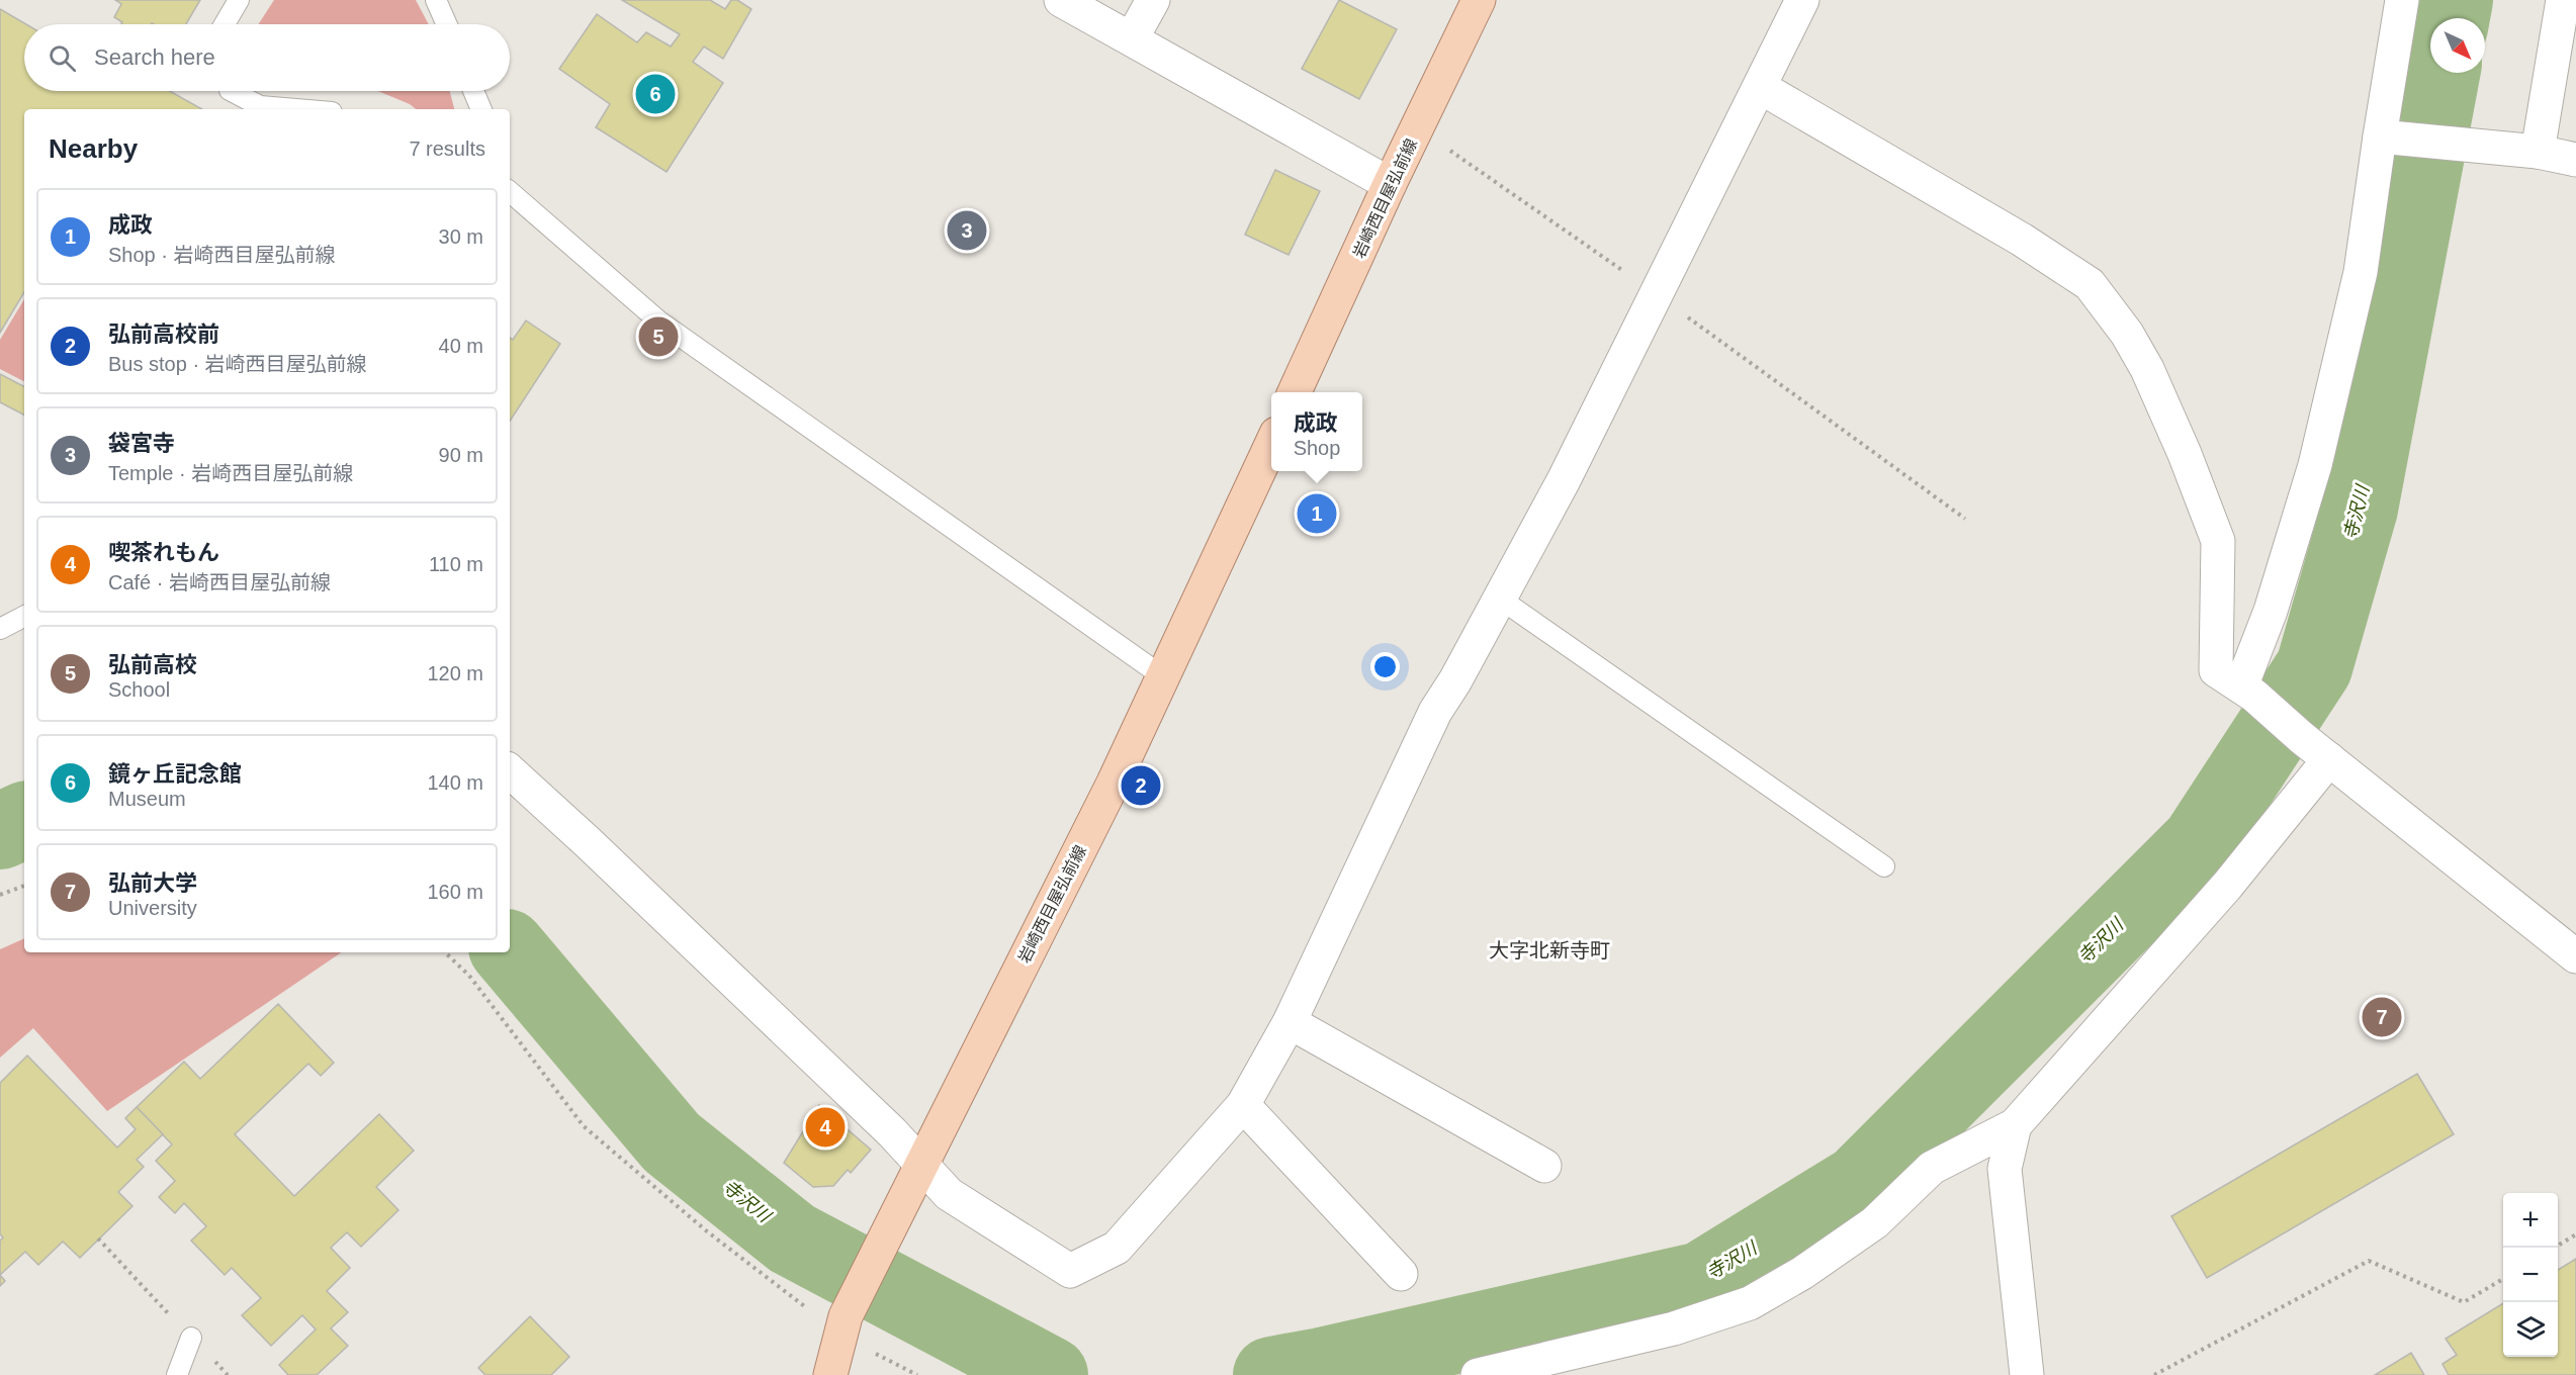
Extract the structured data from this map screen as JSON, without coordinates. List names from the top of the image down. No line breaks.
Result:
{"streets":{"main road":["岩崎西目屋弘前線"]},"districts":["大字北新寺町"],"water":["寺沢川"],"north":"bottom right","page":{"search":"Search here","pins":["6","3","5","1","2","7","4"],"heading":["Nearby","7 results"],"list":[{"mark":"1","name":"成政","note":"Shop · 岩崎西目屋弘前線","value":"30 m"},{"mark":"2","name":"弘前高校前","note":"Bus stop · 岩崎西目屋弘前線","value":"40 m"},{"mark":"3","name":"袋宮寺","note":"Temple · 岩崎西目屋弘前線","value":"90 m"},{"mark":"4","name":"喫茶れもん","note":"Café · 岩崎西目屋弘前線","value":"110 m"},{"mark":"5","name":"弘前高校","note":"School","value":"120 m"},{"mark":"6","name":"鏡ヶ丘記念館","note":"Museum","value":"140 m"},{"mark":"7","name":"弘前大学","note":"University","value":"160 m"}],"popup":["成政","Shop"],"map_buttons":["+","−"]}}
